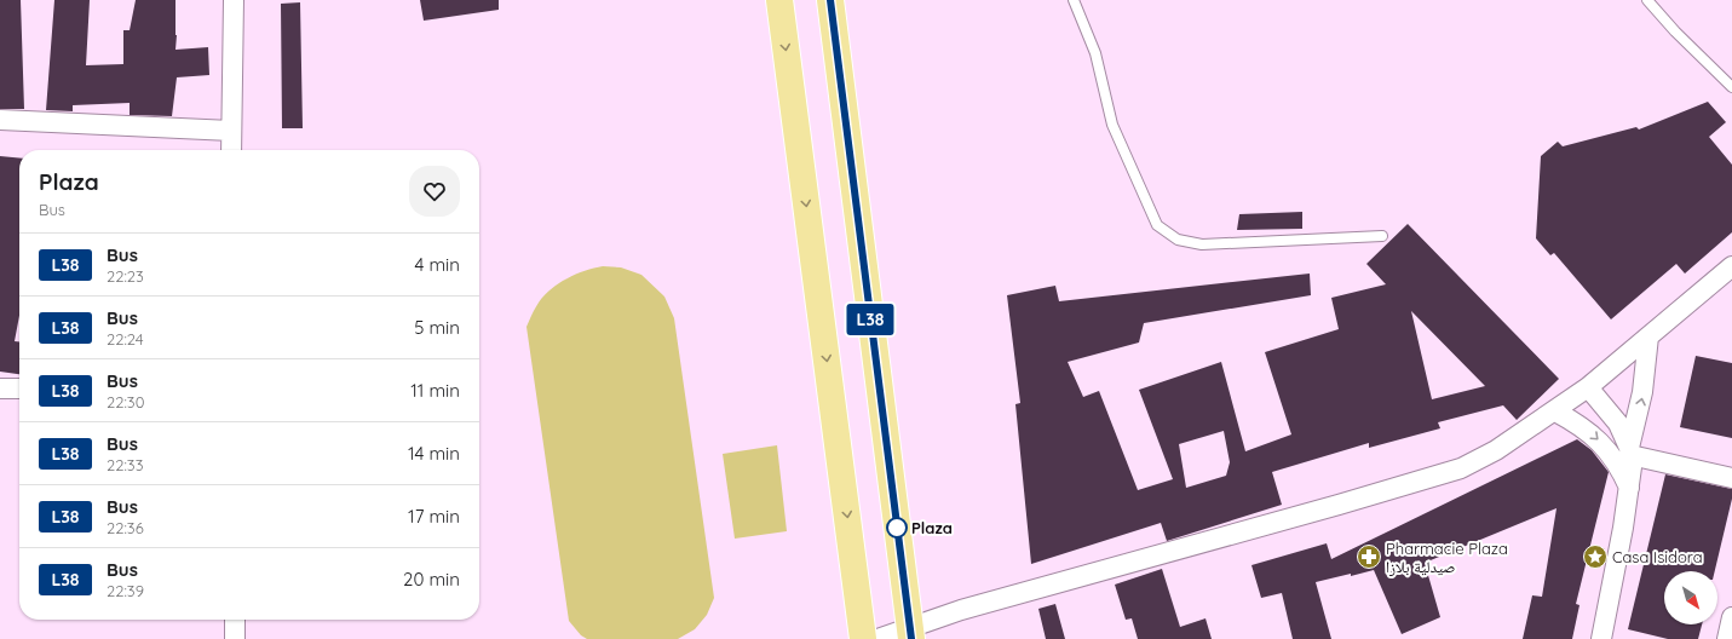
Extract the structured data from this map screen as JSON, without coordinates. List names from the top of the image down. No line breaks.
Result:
{"places":{"other":["Plaza"],"pharmacy":["Pharmacie Plaza صيدلية بلازا"],"place":["Casa Isidora"]},"lines":["bus line L38"],"north":"bottom right","page":{"on_map":"L38","heading":["Plaza","Bus"],"list":[{"mark":"L38","name":"Bus","note":"22:23","value":"4 min"},{"mark":"L38","name":"Bus","note":"22:24","value":"5 min"},{"mark":"L38","name":"Bus","note":"22:30","value":"11 min"},{"mark":"L38","name":"Bus","note":"22:33","value":"14 min"},{"mark":"L38","name":"Bus","note":"22:36","value":"17 min"},{"mark":"L38","name":"Bus","note":"22:39","value":"20 min"}]}}
